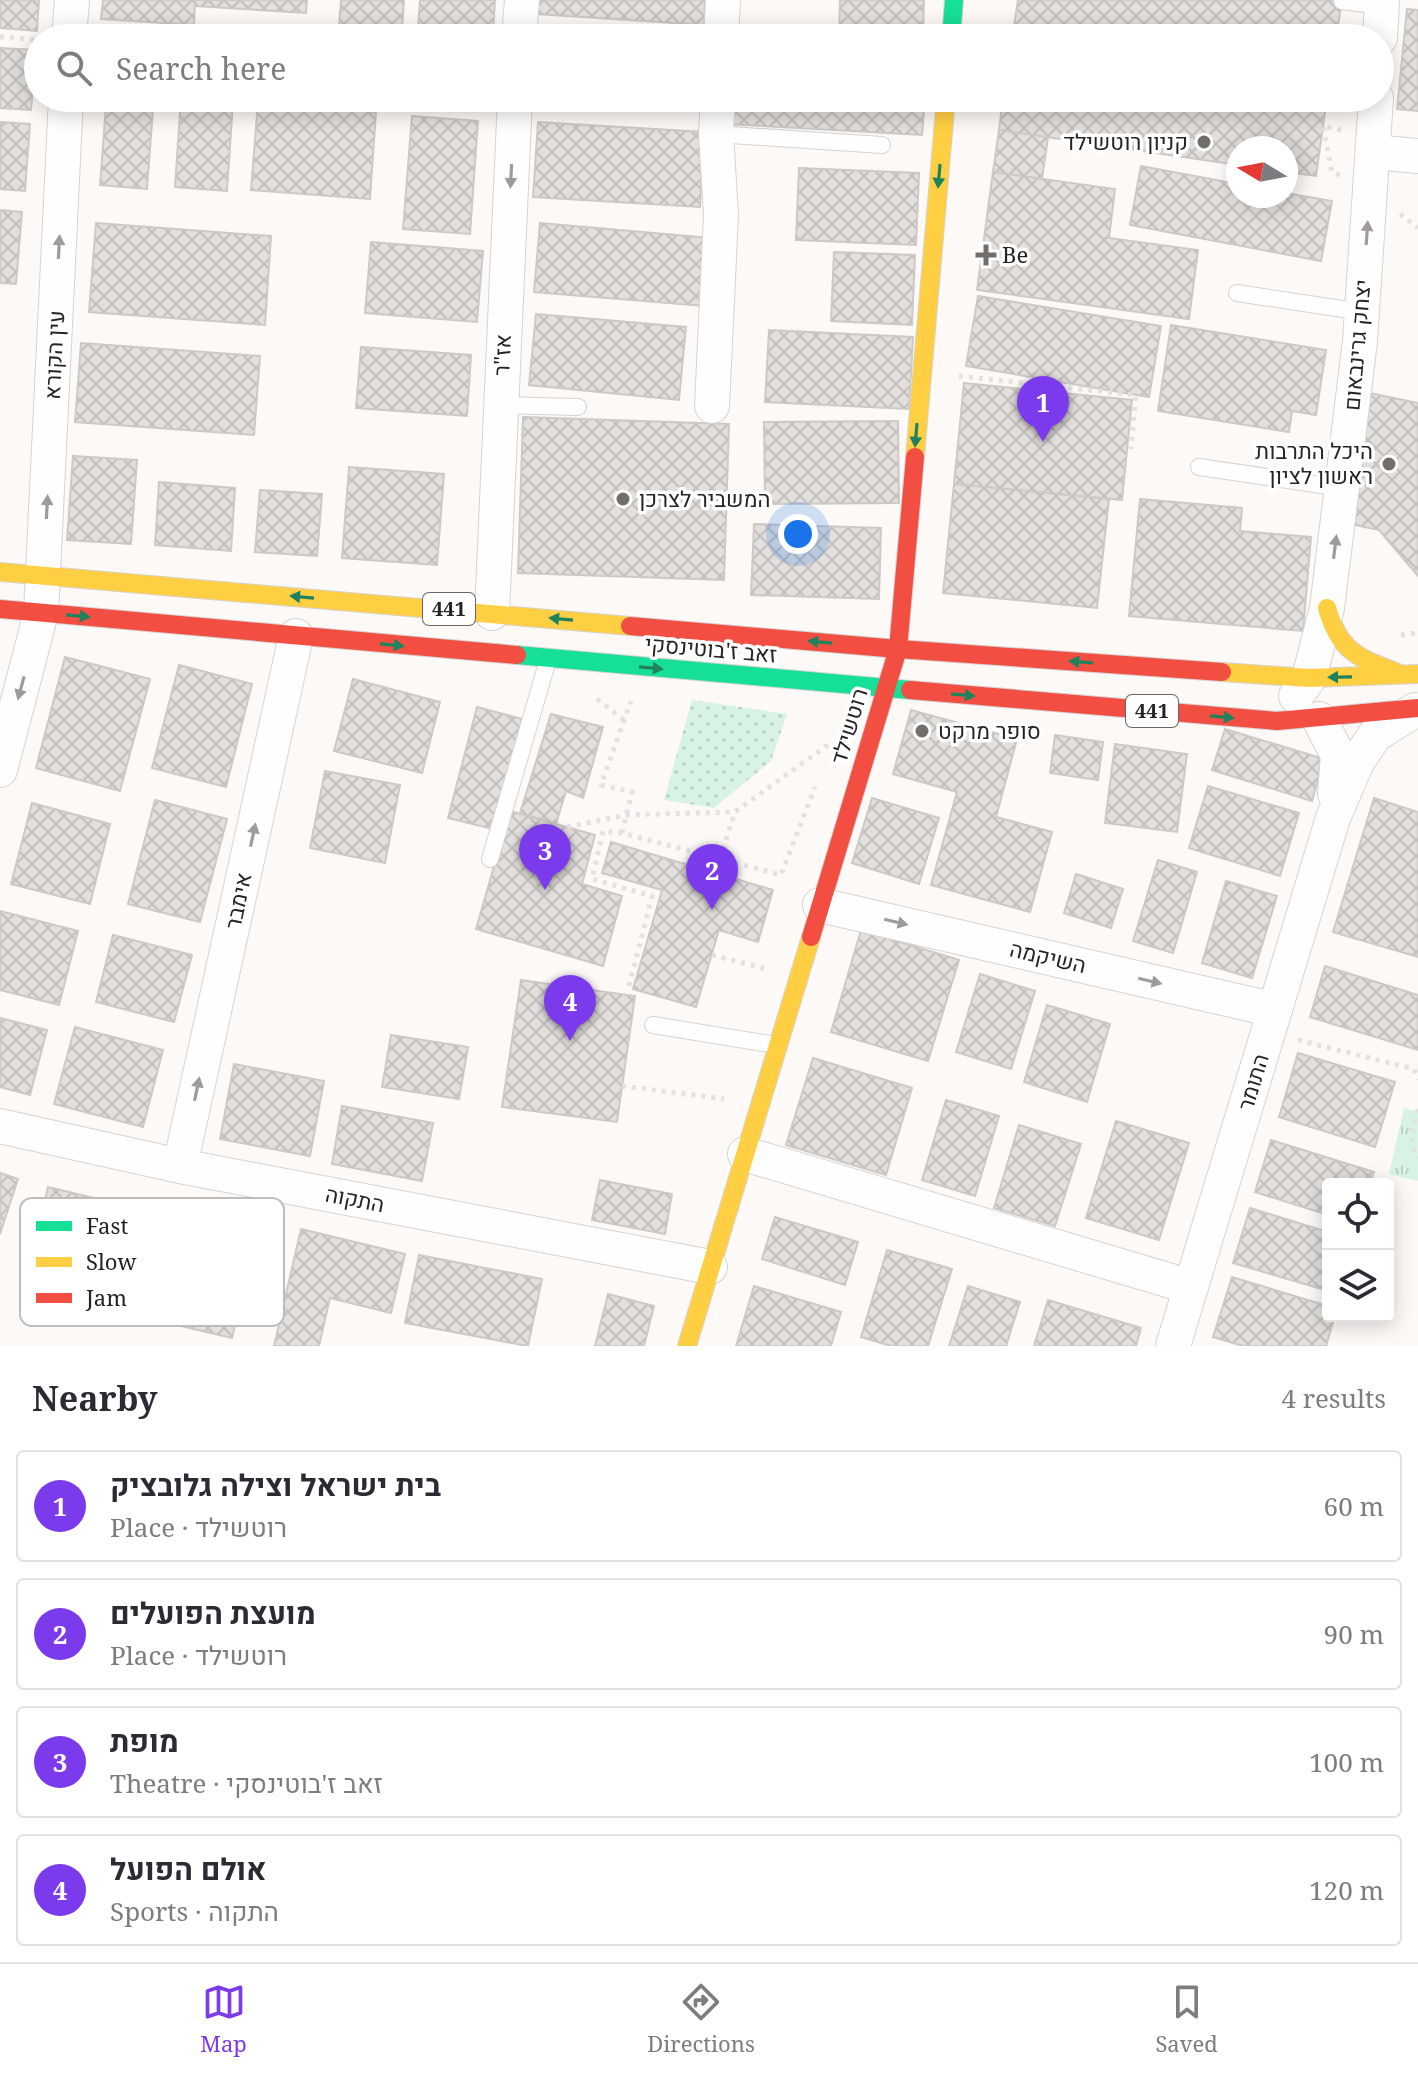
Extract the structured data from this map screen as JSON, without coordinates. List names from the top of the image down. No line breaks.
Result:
{"streets":{"main road":["441","זאב ז'בוטינסקי","רוטשילד"],"street":["יצחק גרינבאום","עין הקורא","אז\"ר","אימבר","השיקמה","התומר","התקוה"]},"crossings":[["יצחק גרינבאום","זאב ז'בוטינסקי"],["עין הקורא","זאב ז'בוטינסקי"],["אז\"ר","זאב ז'בוטינסקי"],["זאב ז'בוטינסקי","רוטשילד"],["זאב ז'בוטינסקי","אימבר"],["זאב ז'בוטינסקי","התומר"],["רוטשילד","השיקמה"],["רוטשילד","התקוה"],["אימבר","התקוה"],["השיקמה","התומר"]],"one_way":["יצחק גרינבאום","רוטשילד","אימבר"],"places":{"other":["קניון רוטשילד","היכל התרבות ראשון לציון","המשביר לצרכן","סופר מרקט"],"health":["Be"]},"legend":["Fast","Slow","Jam"],"north":"left","page":{"search":"Search here","pins":["1","3","2","4"],"heading":["Nearby","4 results"],"list":[{"mark":"1","name":"בית ישראל וצילה גלובציק","note":"Place · רוטשילד","value":"60 m"},{"mark":"2","name":"מועצת הפועלים","note":"Place · רוטשילד","value":"90 m"},{"mark":"3","name":"מופת","note":"Theatre · זאב ז'בוטינסקי","value":"100 m"},{"mark":"4","name":"אולם הפועל","note":"Sports · התקוה","value":"120 m"}],"nav":["Map","Directions","Saved"]}}
